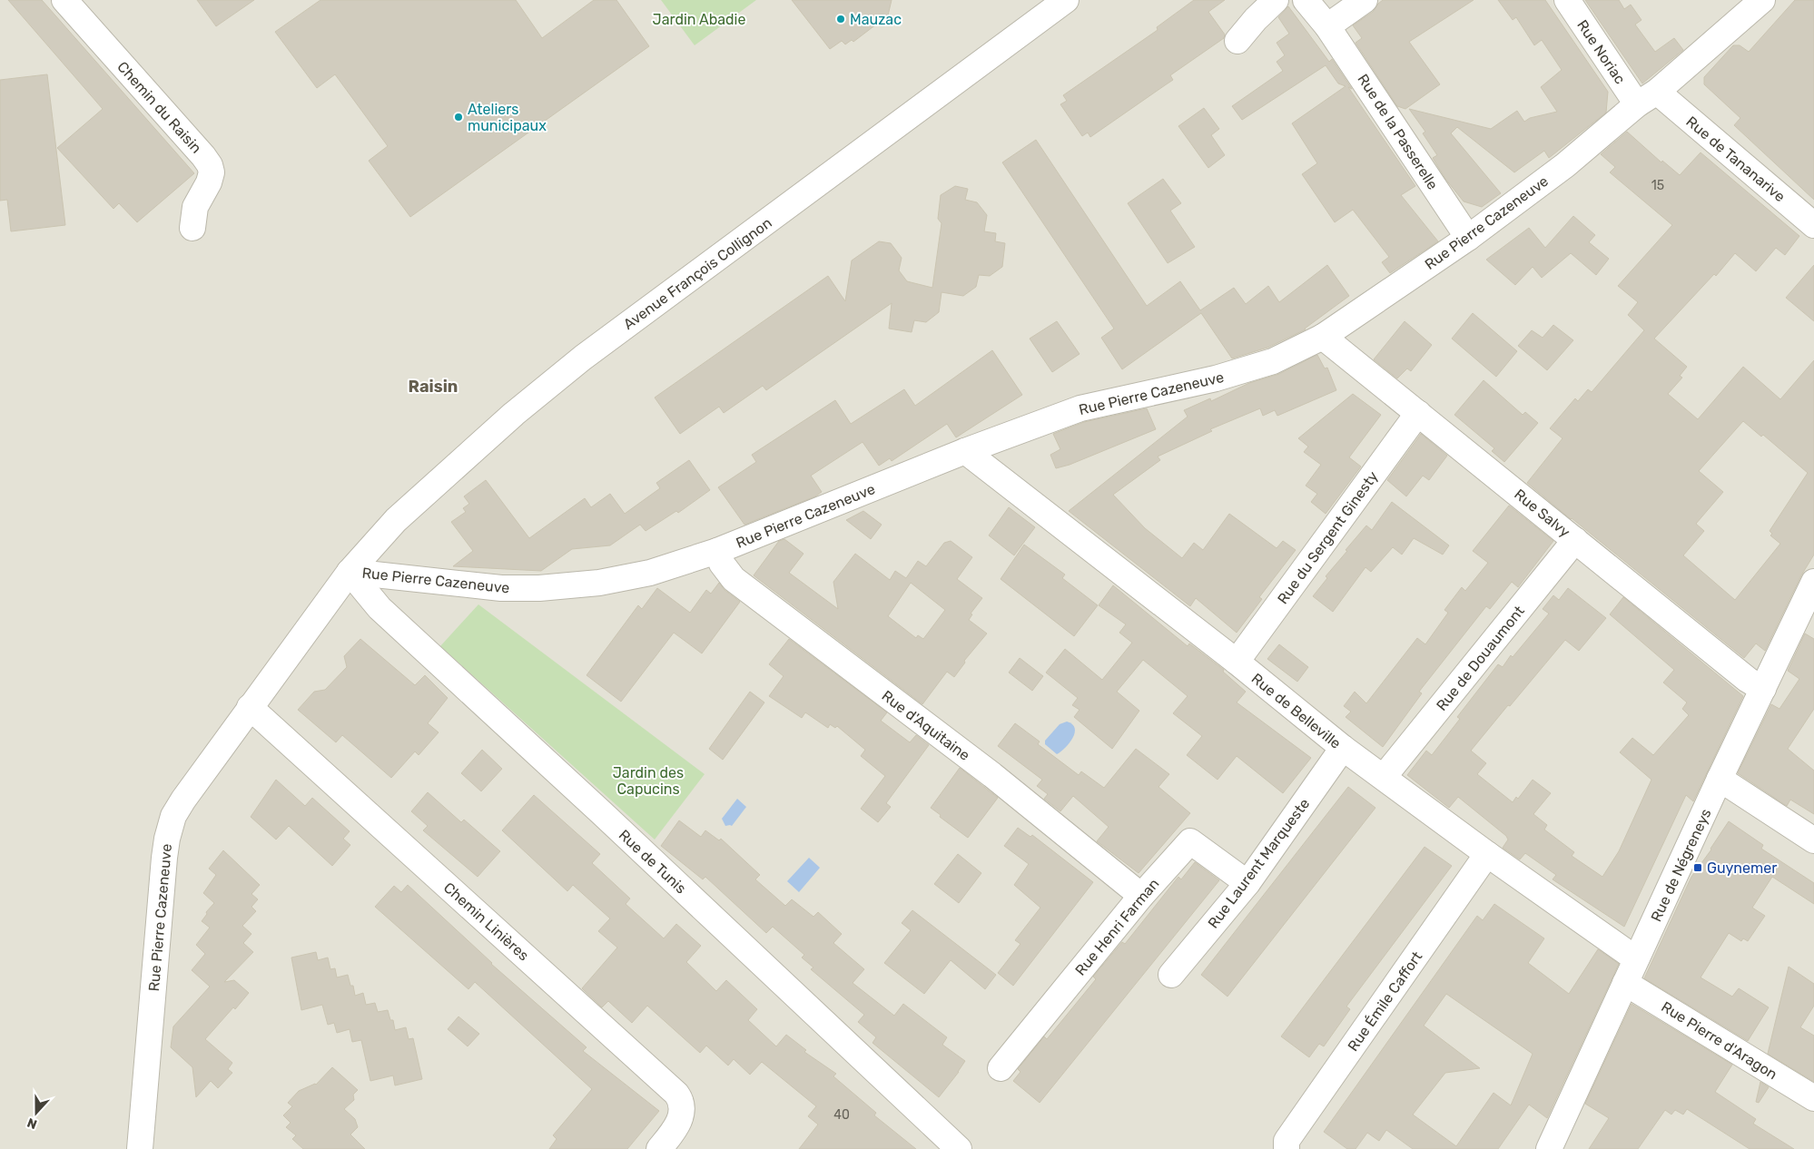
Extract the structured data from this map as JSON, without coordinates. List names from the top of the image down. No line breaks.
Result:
{"streets":{"street":["Rue Noriac","Chemin du Raisin","Rue de la Passerelle","Rue de Tananarive","Rue Pierre Cazeneuve","Avenue François Collignon","Rue Salvy","Rue du Sergent Ginesty","Rue de Douaumont","Rue de Belleville","Rue d'Aquitaine","Rue de Tunis","Rue Laurent Marqueste","Rue de Négreneys","Chemin Linières","Rue Henri Farman","Rue Émile Caffort","Rue Pierre d'Aragon"]},"crossings":[["Rue Noriac","Rue de Tananarive"],["Rue Noriac","Rue Pierre Cazeneuve"],["Rue de la Passerelle","Rue Pierre Cazeneuve"],["Rue de Tananarive","Rue Pierre Cazeneuve"],["Rue Pierre Cazeneuve","Avenue François Collignon"],["Rue Pierre Cazeneuve","Rue Salvy"],["Rue Pierre Cazeneuve","Rue de Belleville"],["Rue Pierre Cazeneuve","Rue d'Aquitaine"],["Rue Pierre Cazeneuve","Rue de Tunis"],["Rue Pierre Cazeneuve","Chemin Linières"],["Avenue François Collignon","Rue de Tunis"],["Rue Salvy","Rue du Sergent Ginesty"],["Rue Salvy","Rue de Douaumont"],["Rue Salvy","Rue de Négreneys"],["Rue du Sergent Ginesty","Rue de Belleville"],["Rue de Douaumont","Rue de Belleville"],["Rue de Belleville","Rue Laurent Marqueste"],["Rue de Belleville","Rue de Négreneys"],["Rue de Belleville","Rue Émile Caffort"],["Rue d'Aquitaine","Rue Henri Farman"],["Rue Laurent Marqueste","Rue Henri Farman"],["Rue de Négreneys","Rue Pierre d'Aragon"]],"districts":["Raisin"],"parks":["Jardin Abadie","Jardin des Capucins"],"places":{"other":["Mauzac","Ateliers municipaux"],"transit":["Guynemer"]},"house_numbers":["15","40"],"north":"bottom"}
